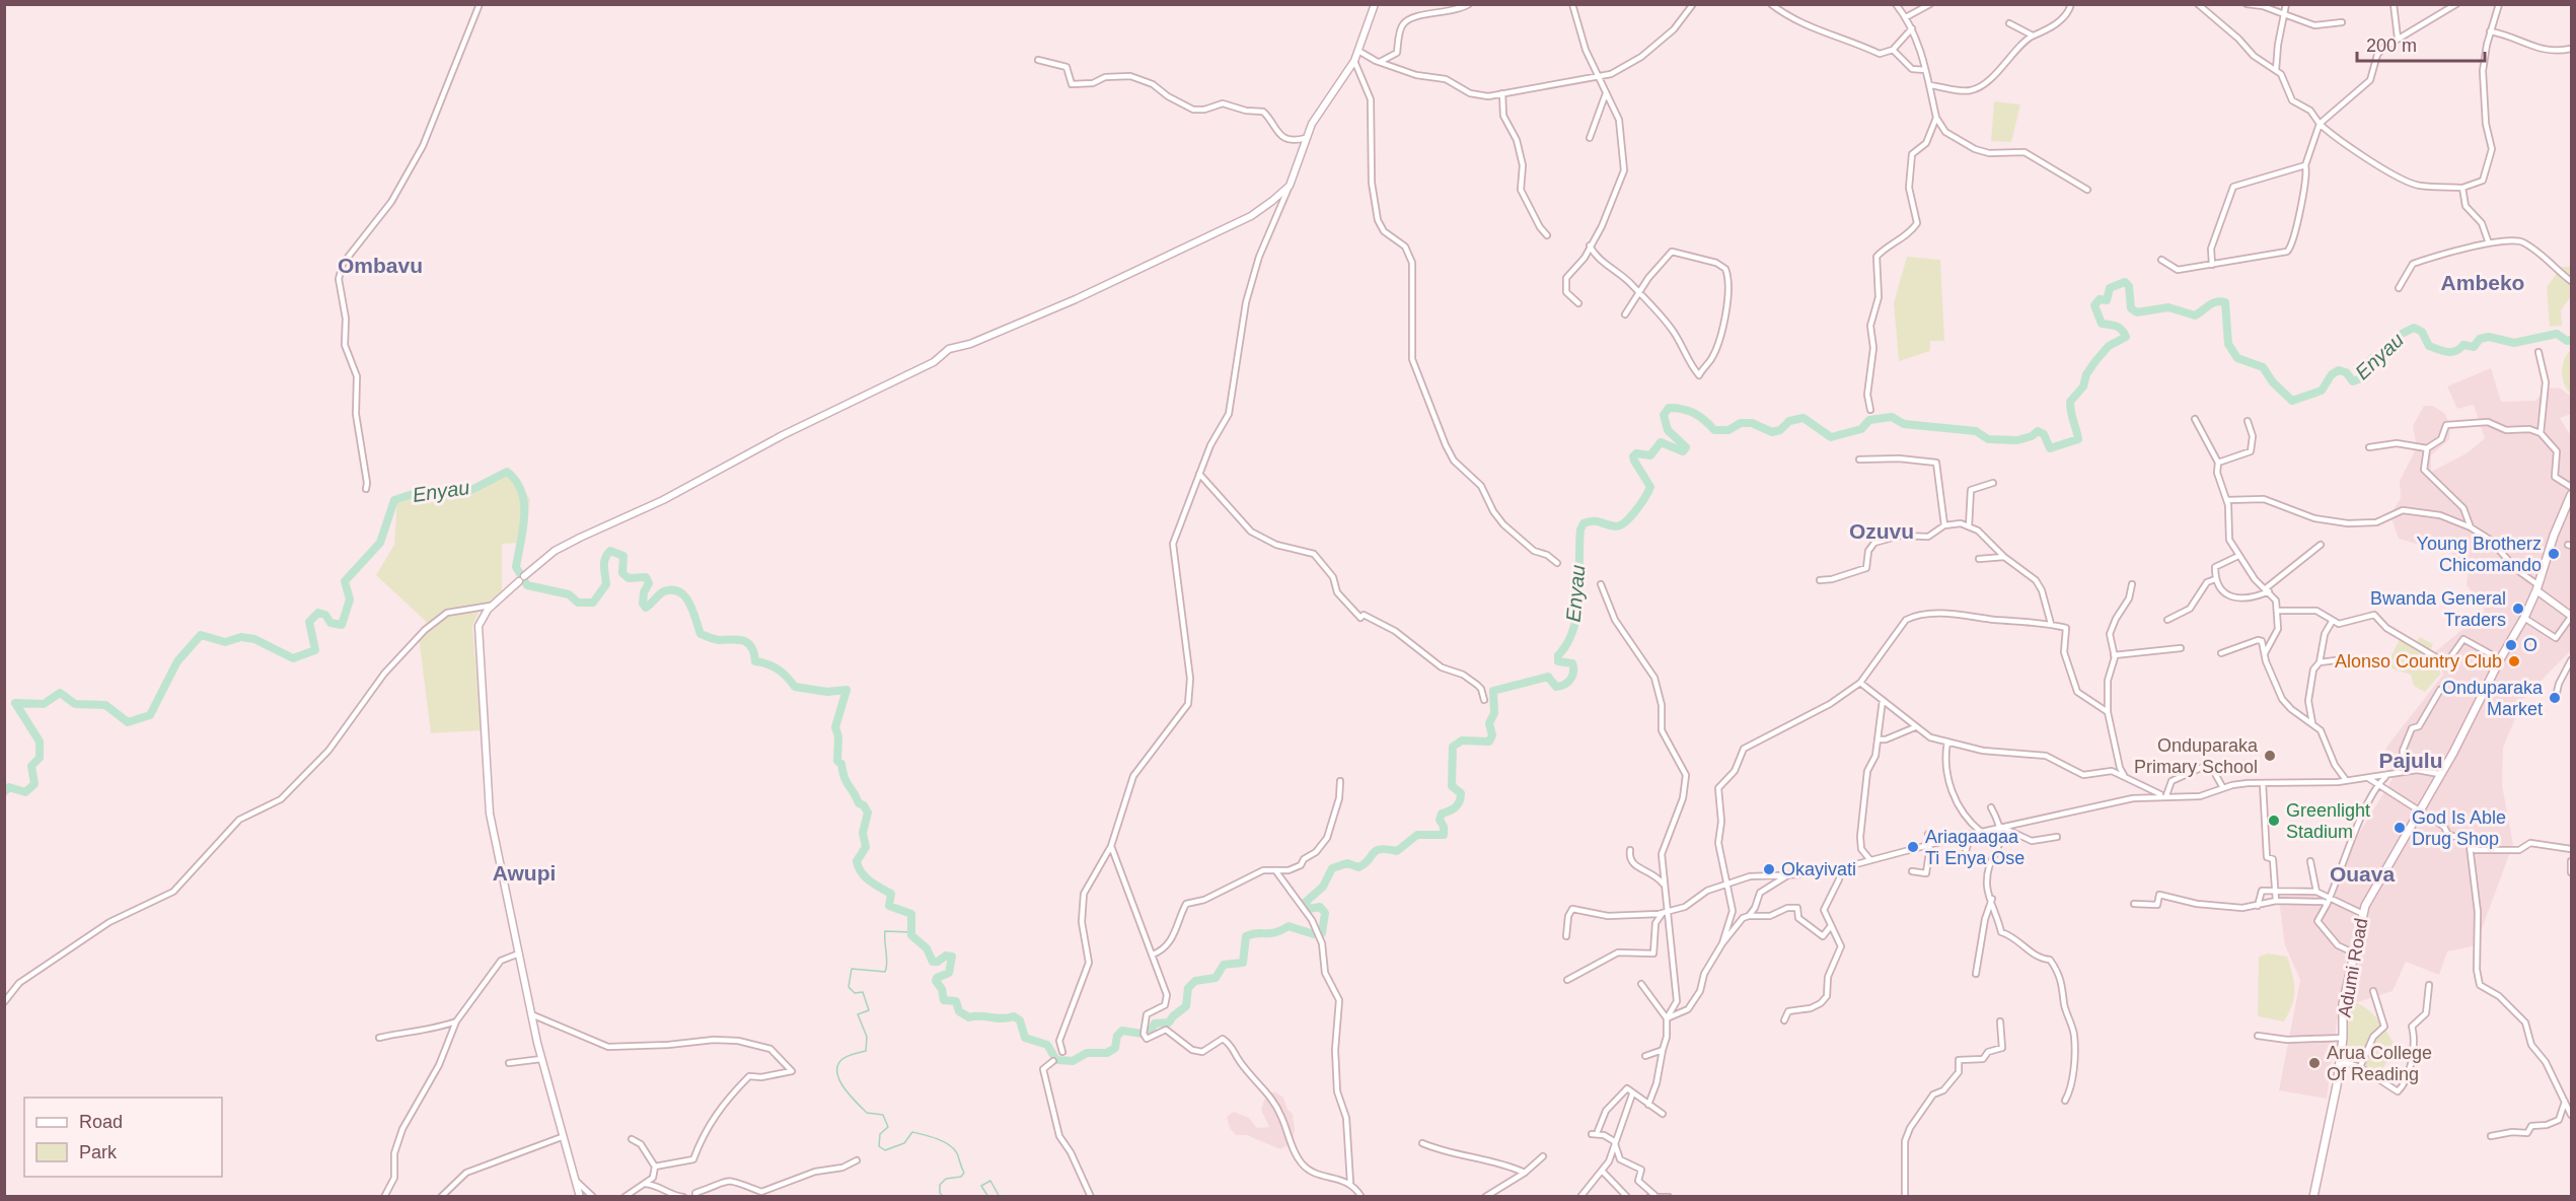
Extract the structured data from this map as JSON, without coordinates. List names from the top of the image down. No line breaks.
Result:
{"streets":{"main road":["Adumi Road"]},"districts":["Ombavu","Ambeko","Ozuvu","Pajulu","Awupi","Ouava"],"water":["Enyau"],"places":["Young Brotherz Chicomando","Bwanda General Traders","O","Alonso Country Club","Onduparaka Market","Onduparaka Primary School","Greenlight Stadium","God Is Able Drug Shop","Ariagaagaa Ti Enya Ose","Okayivati","Arua College Of Reading"],"legend":["Road","Park"],"scale_bar":"200 m"}
